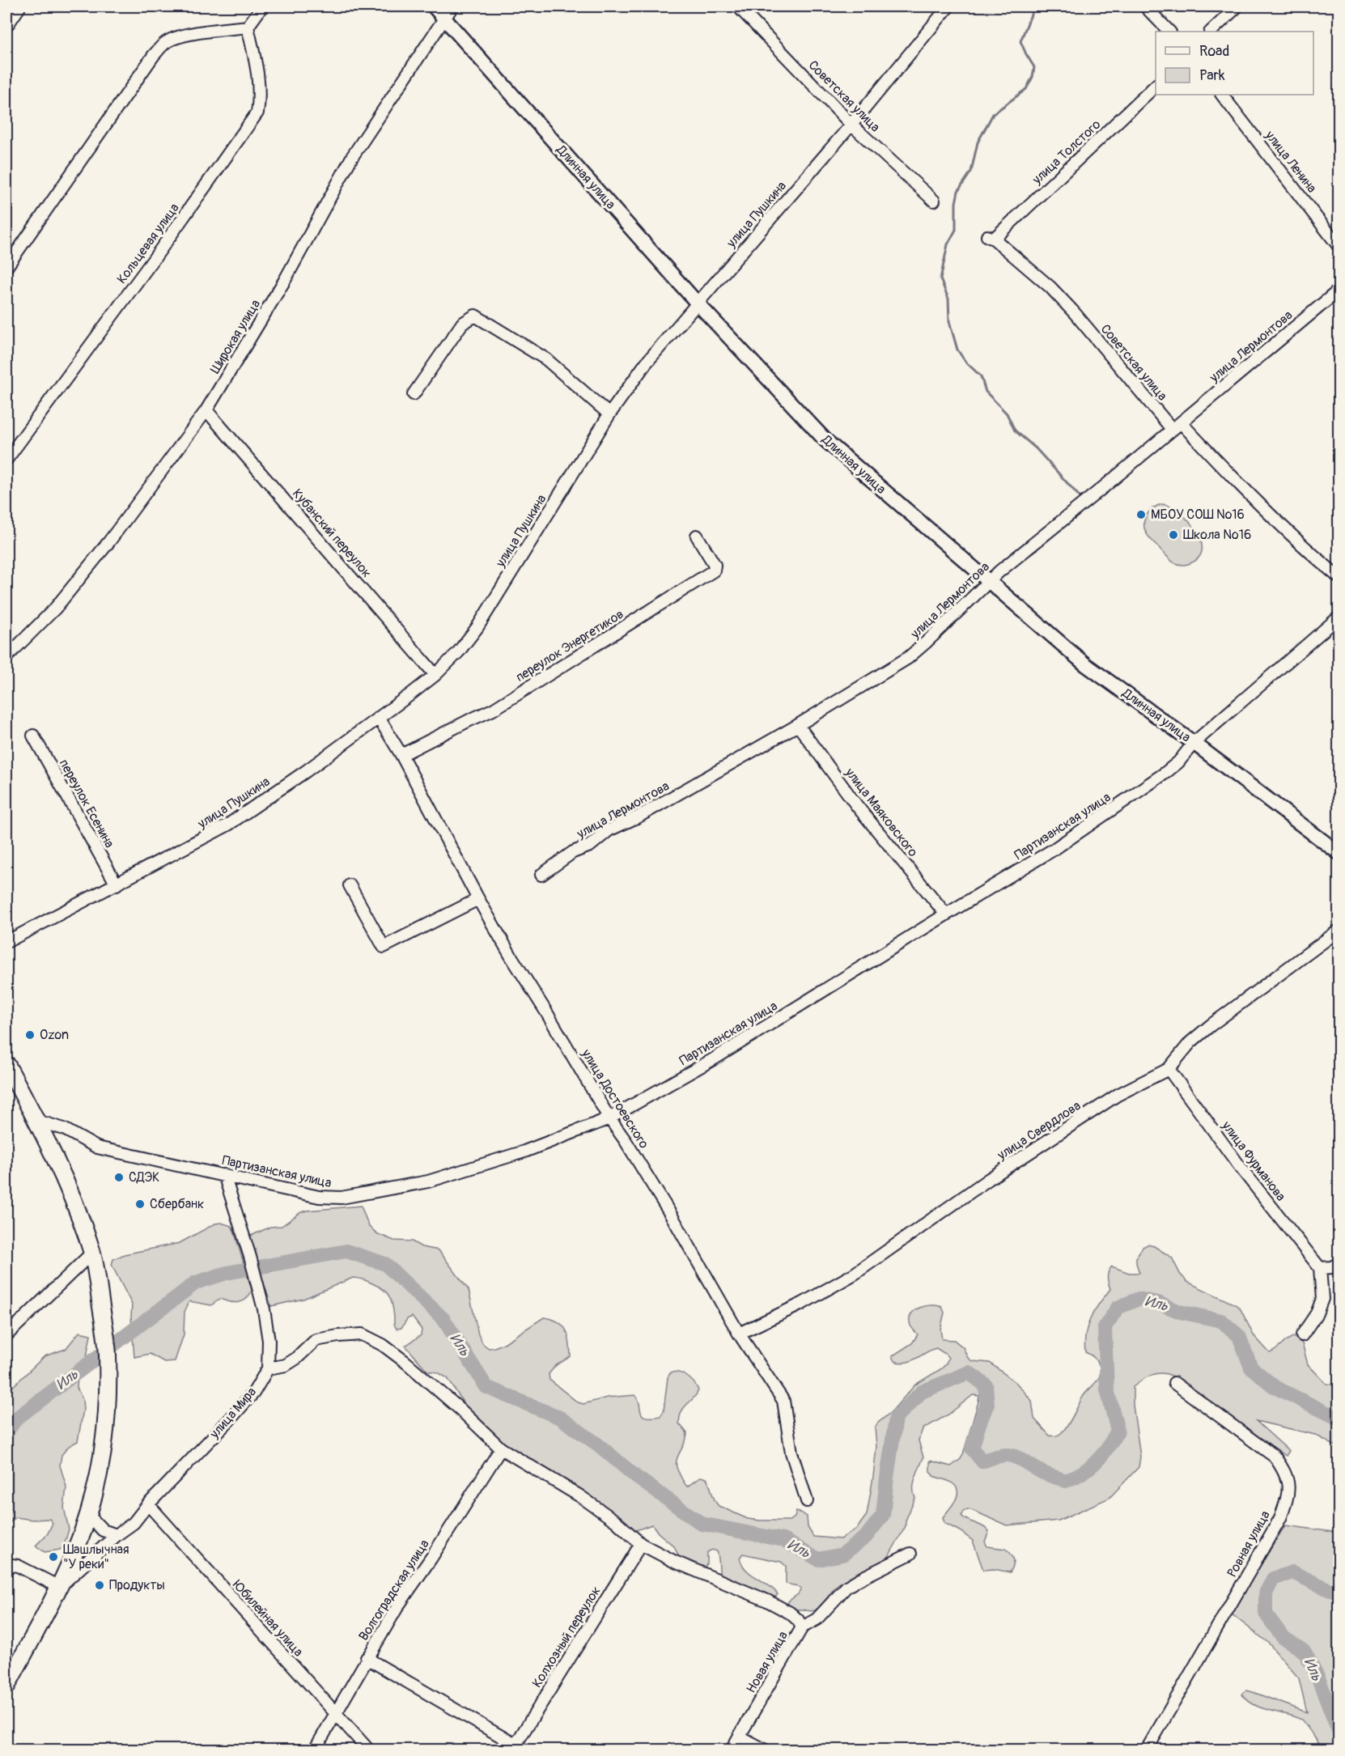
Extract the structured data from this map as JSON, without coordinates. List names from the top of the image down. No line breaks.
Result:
{"streets":{"highway":["улица Мира"],"main road":["Длинная улица"],"street":["Советская улица","улица Толстого","улица Ленина","улица Пушкина","Кольцевая улица","Широкая улица","улица Лермонтова","Кубанский переулок","переулок Энергетиков","переулок Есенина","улица Маяковского","Партизанская улица","улица Достоевского","улица Свердлова","улица Фурманова","Ровная улица","Волгоградская улица","Юбилейная улица","Колхозный переулок","Новая улица"]},"crossings":[["Советская улица","улица Толстого"],["Советская улица","улица Пушкина"],["Советская улица","улица Лермонтова"],["Длинная улица","улица Пушкина"],["Длинная улица","Широкая улица"],["Длинная улица","улица Лермонтова"],["Длинная улица","Партизанская улица"],["улица Пушкина","Кубанский переулок"],["улица Пушкина","переулок Есенина"],["улица Пушкина","улица Достоевского"],["Широкая улица","Кубанский переулок"],["улица Лермонтова","улица Маяковского"],["переулок Энергетиков","улица Достоевского"],["улица Маяковского","Партизанская улица"],["Партизанская улица","улица Достоевского"],["Партизанская улица","улица Мира"],["улица Достоевского","улица Свердлова"],["улица Свердлова","улица Фурманова"],["улица Мира","Юбилейная улица"],["Волгоградская улица","Юбилейная улица"],["Волгоградская улица","Колхозный переулок"]],"water":["Иль"],"places":["МБОУ СОШ №16","Школа №16","Ozon","СДЭК","Сбербанк","Шашлычная \"У реки\"","Продукты"],"legend":["Road","Park"]}
